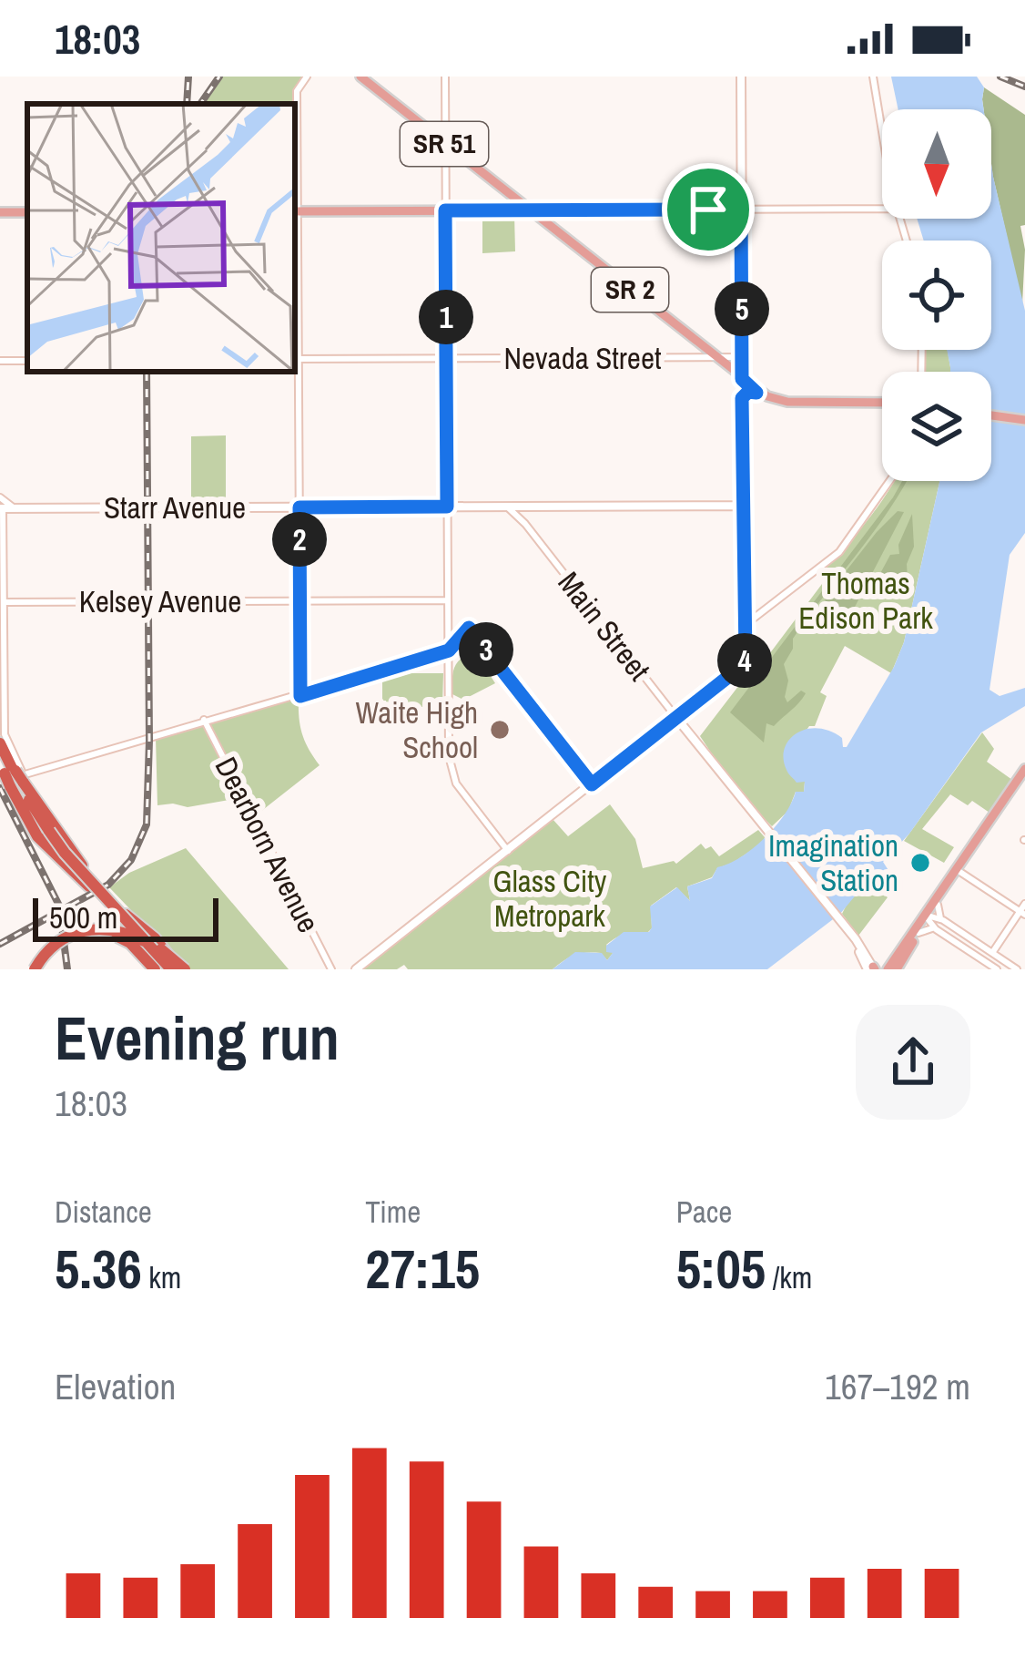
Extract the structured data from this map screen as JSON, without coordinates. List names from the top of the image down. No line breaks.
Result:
{"streets":{"main road":["SR 51","SR 2","Starr Avenue","Main Street"],"street":["Nevada Street","Kelsey Avenue","Dearborn Avenue"]},"crossings":[["SR 51","SR 2"],["SR 2","Nevada Street"],["Starr Avenue","Main Street"]],"parks":["Thomas Edison Park","Glass City Metropark"],"places":["Waite High School","Imagination Station"],"scale_bar":"500 m","north":"bottom","page":{"status":"18:03","pins":["5","1","2","3","4"],"scale":"500 m","heading":["Evening run","18:03"],"stats":[["Distance","5.36 km"],["Time","27:15"],["Pace","5:05 /km"]],"chart":["Elevation","167–192 m"]}}
